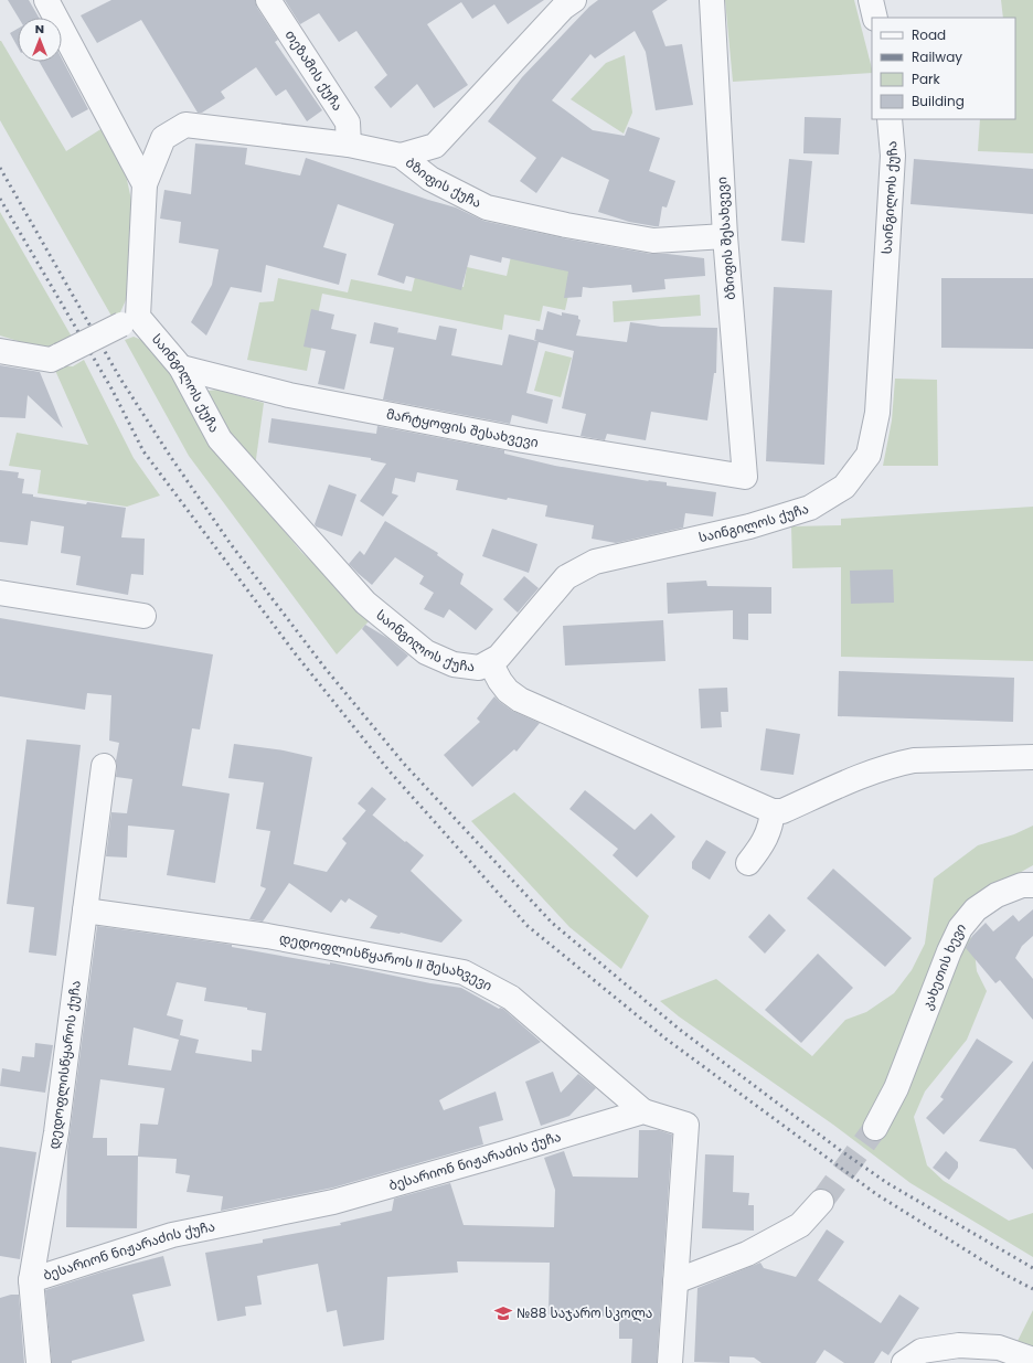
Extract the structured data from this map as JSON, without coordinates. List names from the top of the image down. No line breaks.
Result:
{"streets":{"street":["თეზამის ქუჩა","ბზიფის ქუჩა","საინგილოს ქუჩა","ბზიფის შესახვევი","მარტყოფის შესახვევი","დედოფლისწყაროს II შესახვევი","კახეთის ხევი","დედოფლისწყაროს ქუჩა","ბესარიონ ნიჟარაძის ქუჩა"]},"crossings":[["თეზამის ქუჩა","ბზიფის ქუჩა"],["ბზიფის ქუჩა","ბზიფის შესახვევი"],["საინგილოს ქუჩა","მარტყოფის შესახვევი"],["ბზიფის შესახვევი","მარტყოფის შესახვევი"],["დედოფლისწყაროს II შესახვევი","დედოფლისწყაროს ქუჩა"],["დედოფლისწყაროს II შესახვევი","ბესარიონ ნიჟარაძის ქუჩა"],["დედოფლისწყაროს ქუჩა","ბესარიონ ნიჟარაძის ქუჩა"]],"places":{"school or university":["№88 საჯარო სკოლა"]},"legend":["Road","Railway","Park","Building"],"north":"top"}
